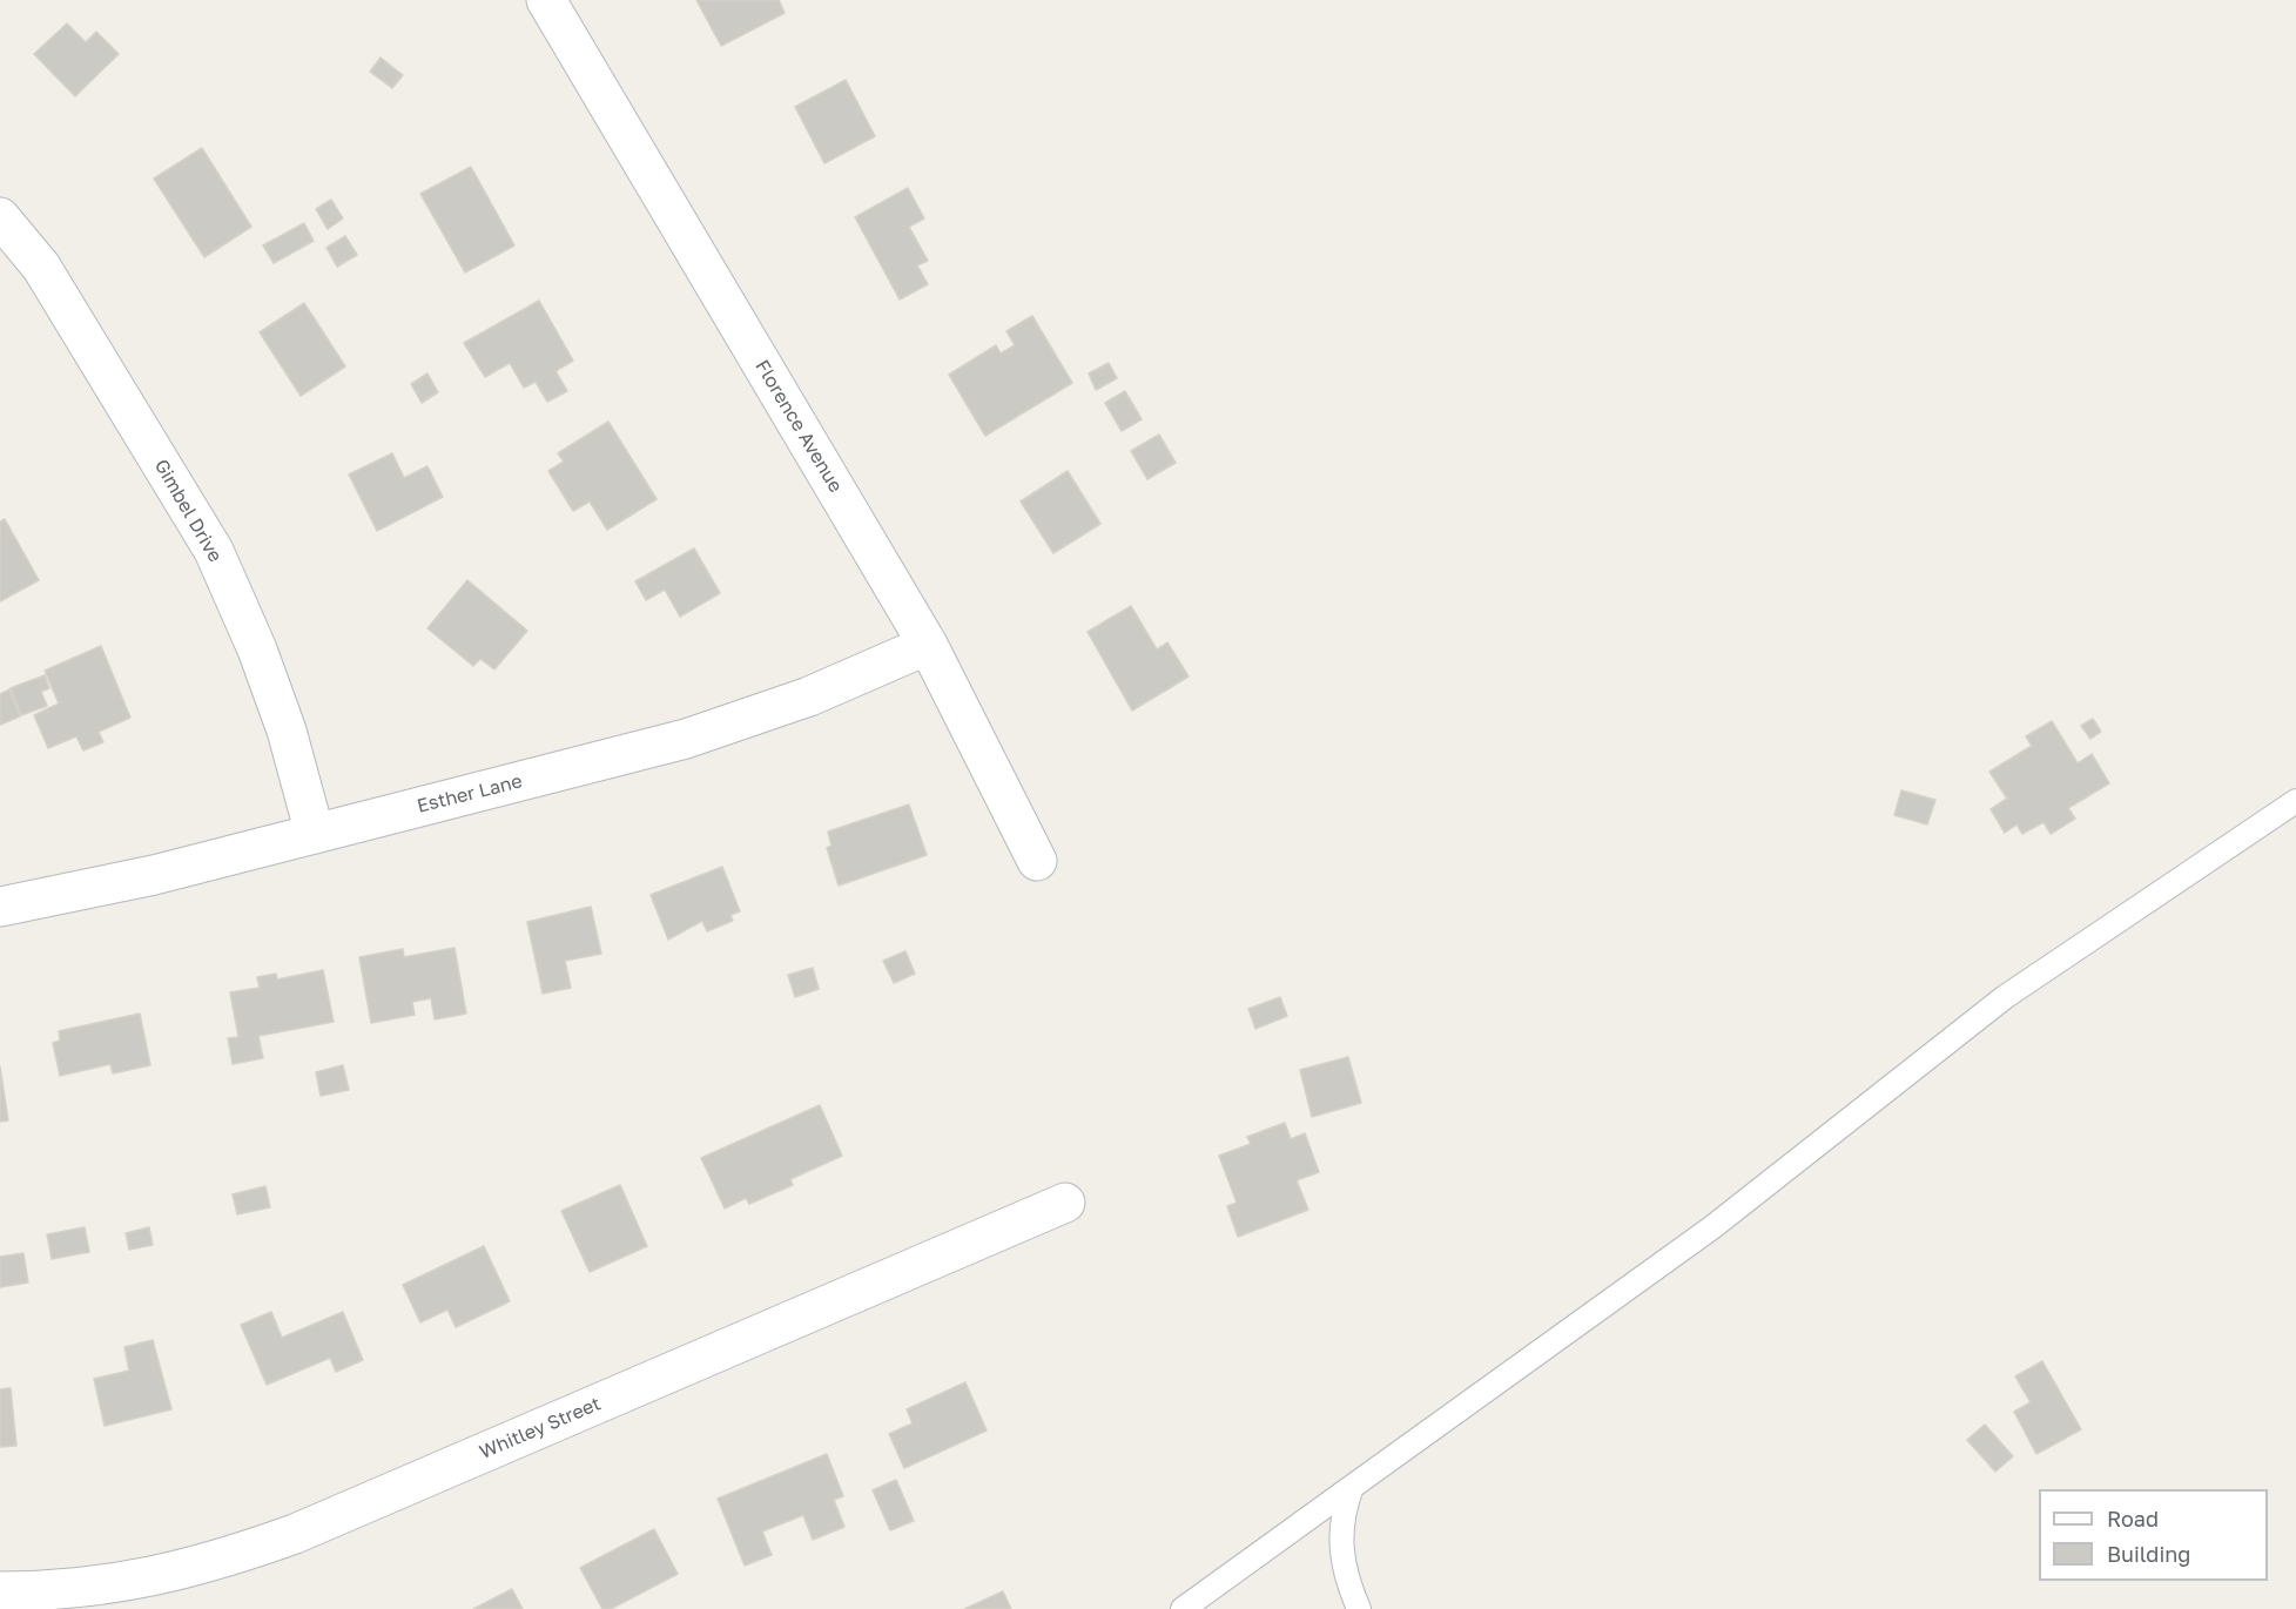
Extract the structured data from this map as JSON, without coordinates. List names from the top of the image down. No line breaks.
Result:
{"streets":{"street":["Florence Avenue","Gimbel Drive","Esther Lane","Whitley Street"]},"crossings":[["Florence Avenue","Esther Lane"],["Gimbel Drive","Esther Lane"]],"legend":["Road","Building"]}
